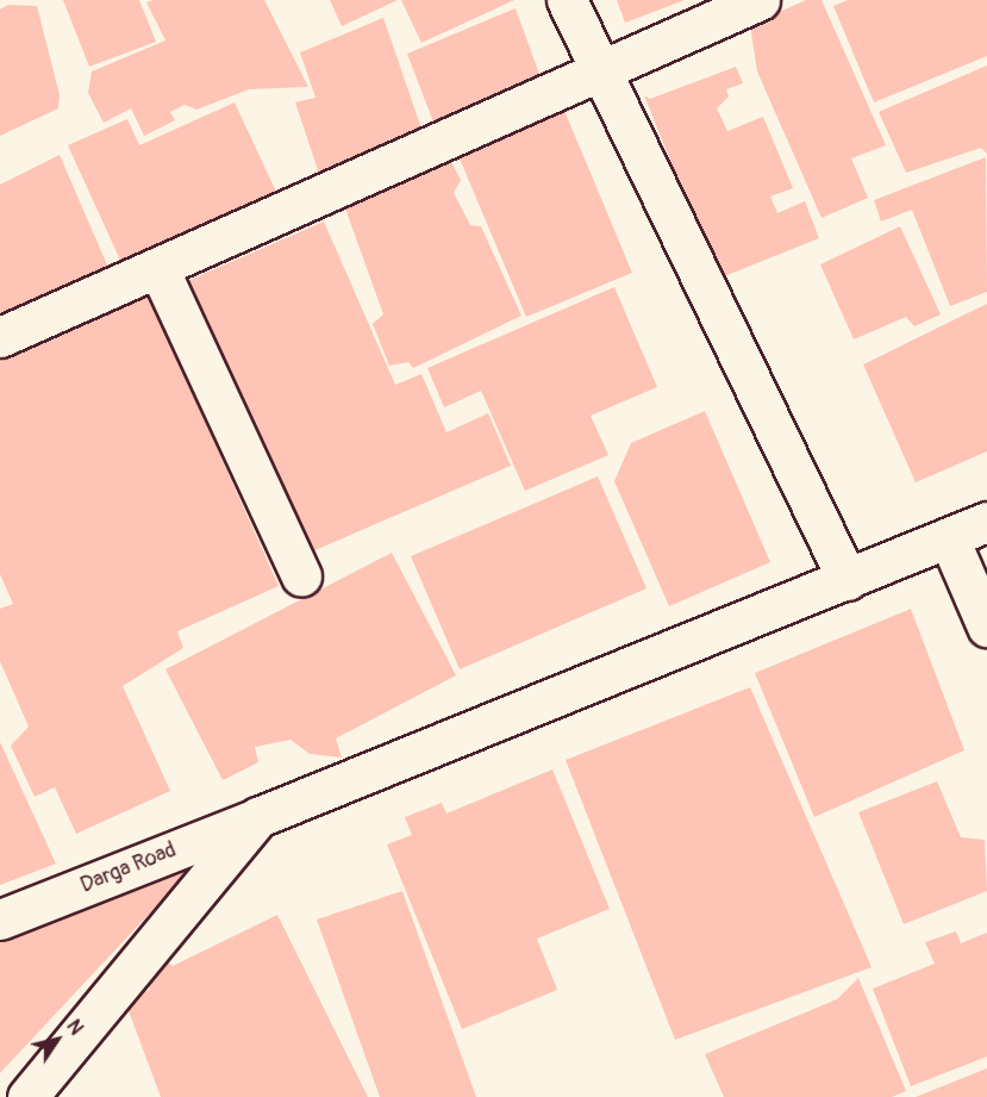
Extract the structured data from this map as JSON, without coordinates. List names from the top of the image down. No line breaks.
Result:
{"streets":{"street":["Darga Road"]},"north":"top right"}
